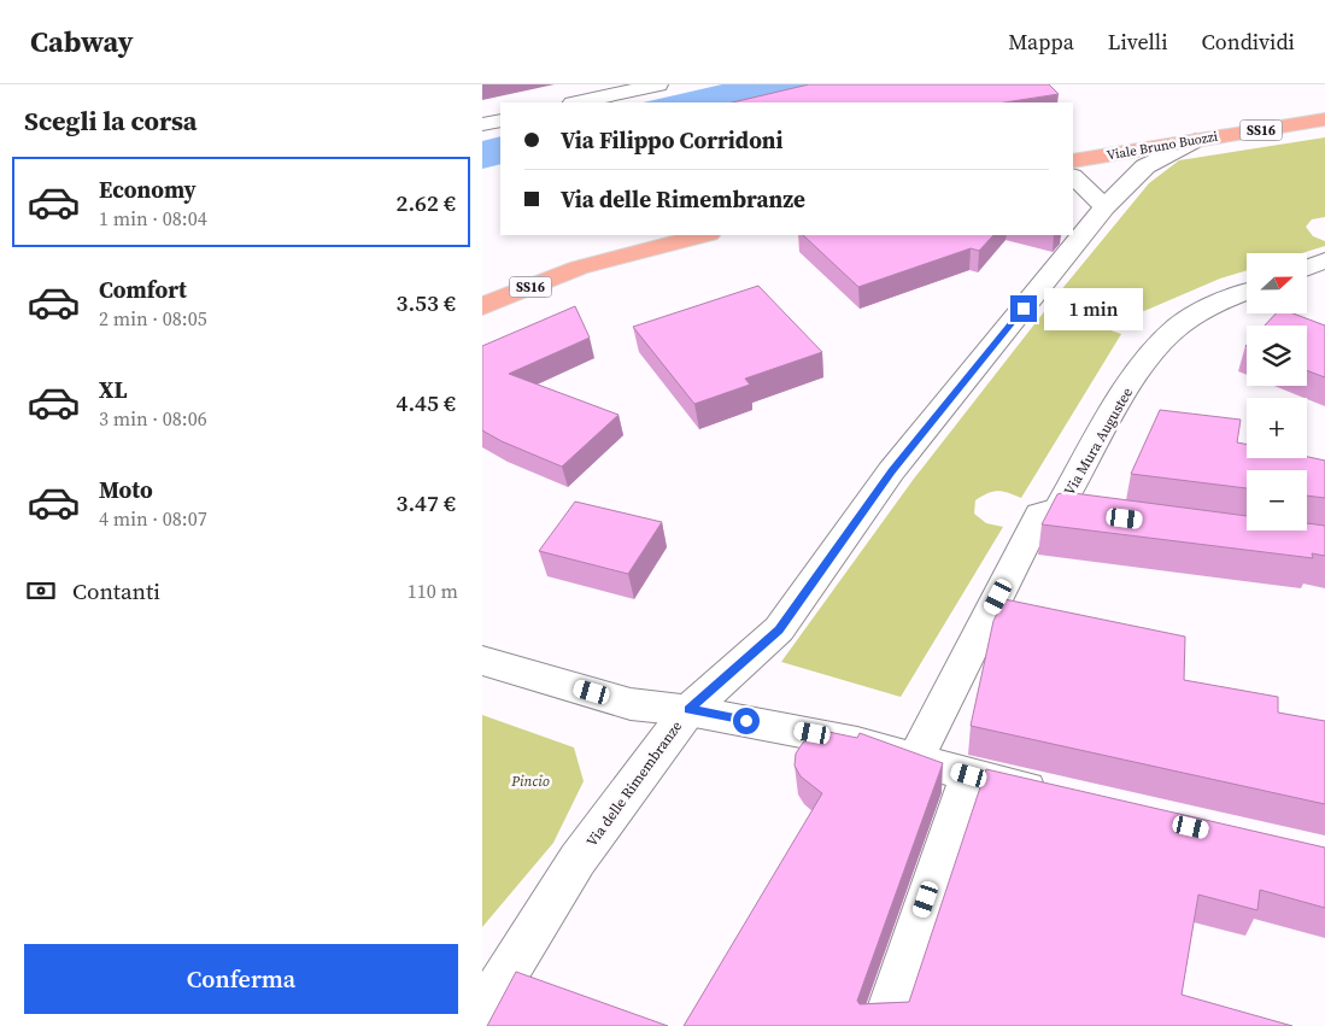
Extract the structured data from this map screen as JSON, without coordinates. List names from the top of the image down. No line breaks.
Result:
{"streets":{"main road":["SS16","Viale Bruno Buozzi"],"street":["Via Mura Augustee","Via delle Rimembranze"]},"crossings":[["Viale Bruno Buozzi","Via delle Rimembranze"]],"parks":["Pincio"],"north":"right","page":{"header":"Cabway","nav":["Mappa","Livelli","Condividi"],"heading":"Scegli la corsa","banner":["Via Filippo Corridoni","Via delle Rimembranze"],"list":[{"name":"Economy","note":"1 min · 08:04","value":"2.62 €"},{"name":"Comfort","note":"2 min · 08:05","value":"3.53 €"},{"name":"XL","note":"3 min · 08:06","value":"4.45 €"},{"name":"Moto","note":"4 min · 08:07","value":"3.47 €"}],"map_buttons":["+","−"],"bubble":"1 min","pay":["Contanti","110 m"],"buttons":"Conferma"}}
